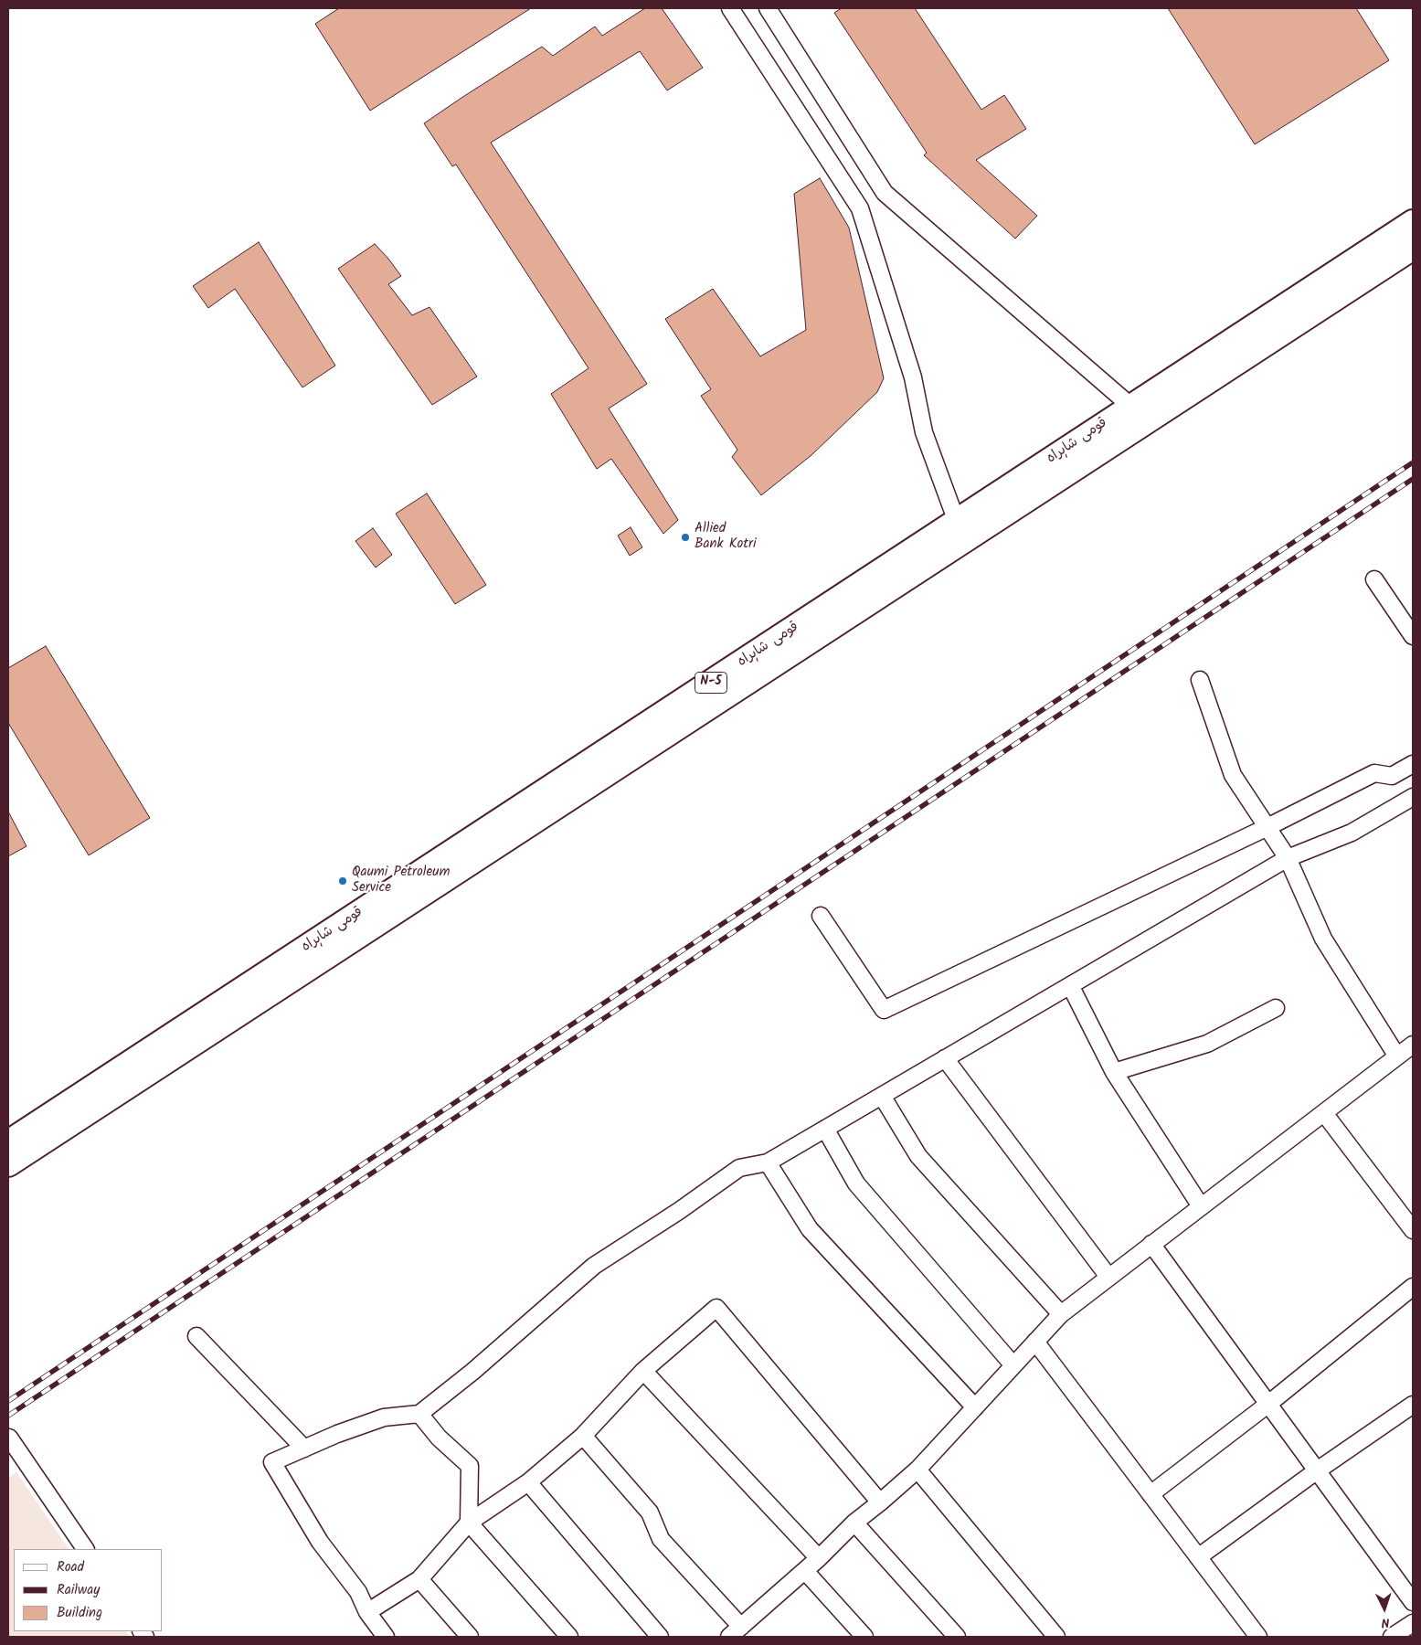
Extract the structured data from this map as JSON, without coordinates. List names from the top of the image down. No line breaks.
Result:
{"streets":{"highway":["قومی شاہراہ","N-5"]},"places":["Allied Bank Kotri","Qaumi Petroleum Service"],"legend":["Road","Railway","Building"],"north":"bottom"}
